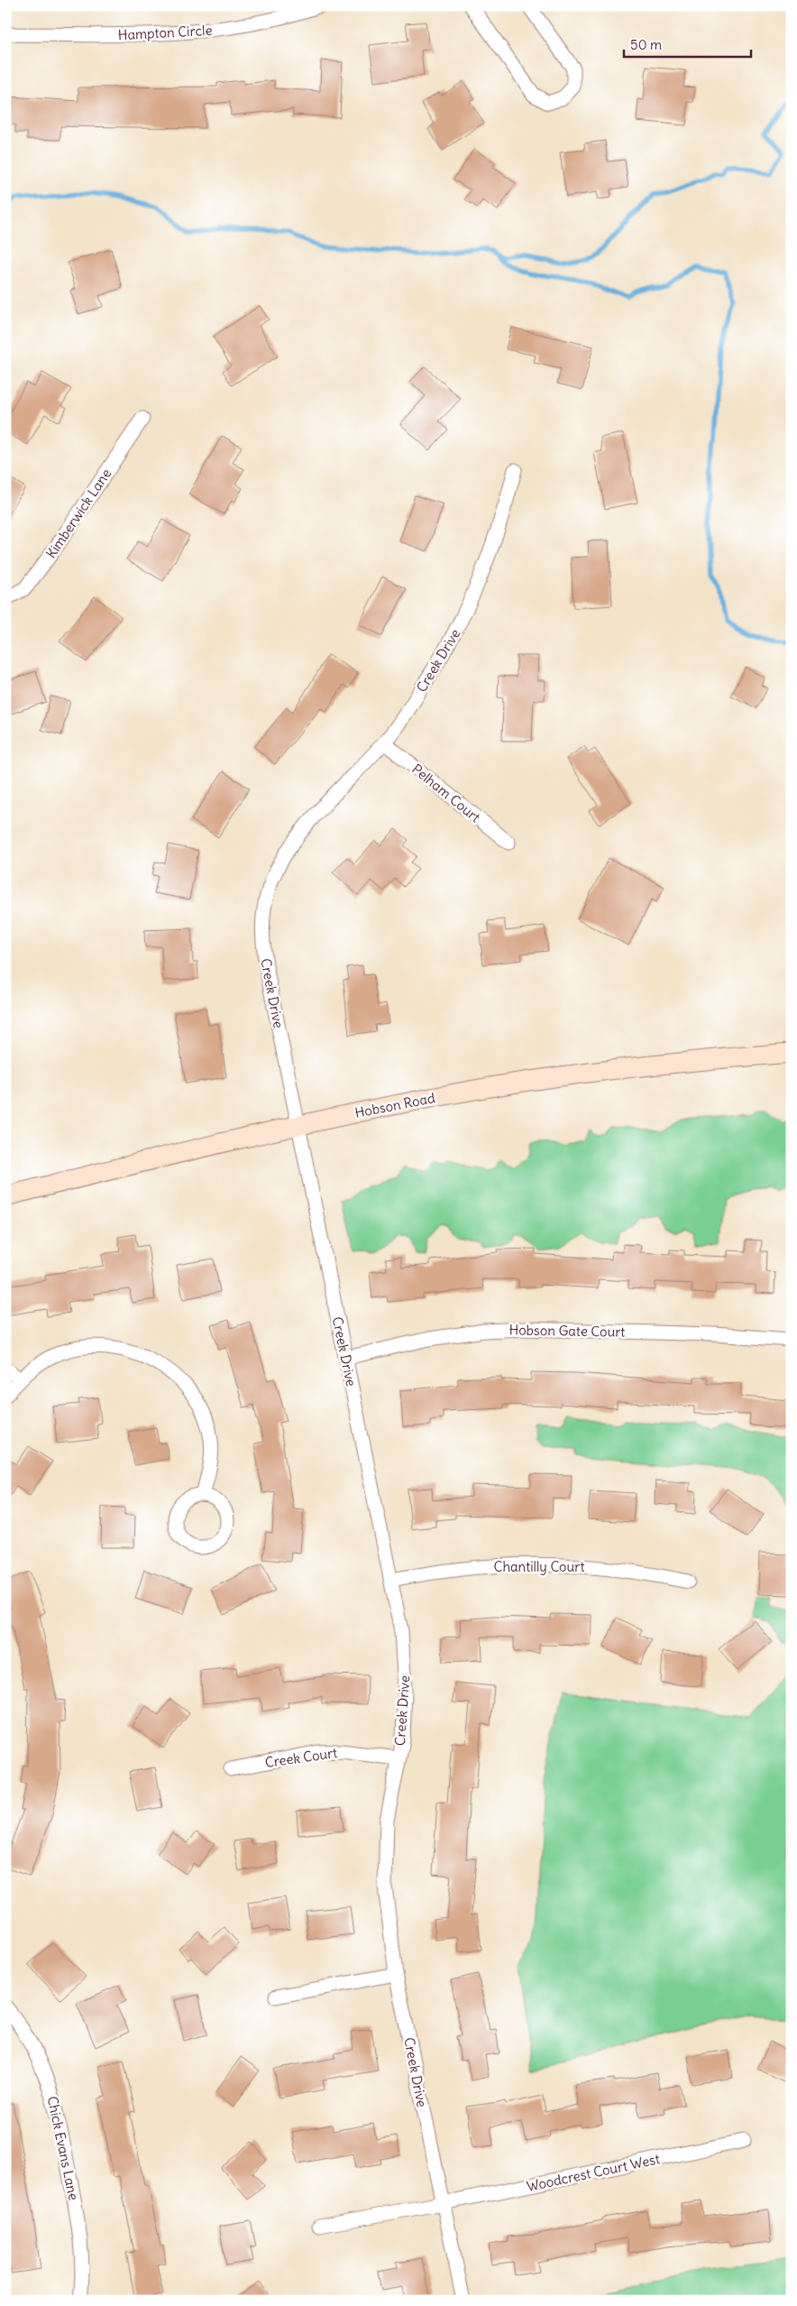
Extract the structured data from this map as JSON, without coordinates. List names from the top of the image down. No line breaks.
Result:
{"streets":{"main road":["Hobson Road"],"street":["Hampton Circle","Kimberwick Lane","Creek Drive","Pelham Court","Hobson Gate Court","Chantilly Court","Creek Court","Chick Evans Lane","Woodcrest Court West"]},"crossings":[["Creek Drive","Pelham Court"],["Creek Drive","Hobson Road"],["Creek Drive","Hobson Gate Court"],["Creek Drive","Chantilly Court"],["Creek Drive","Creek Court"],["Creek Drive","Woodcrest Court West"]],"scale_bar":"50 m"}
